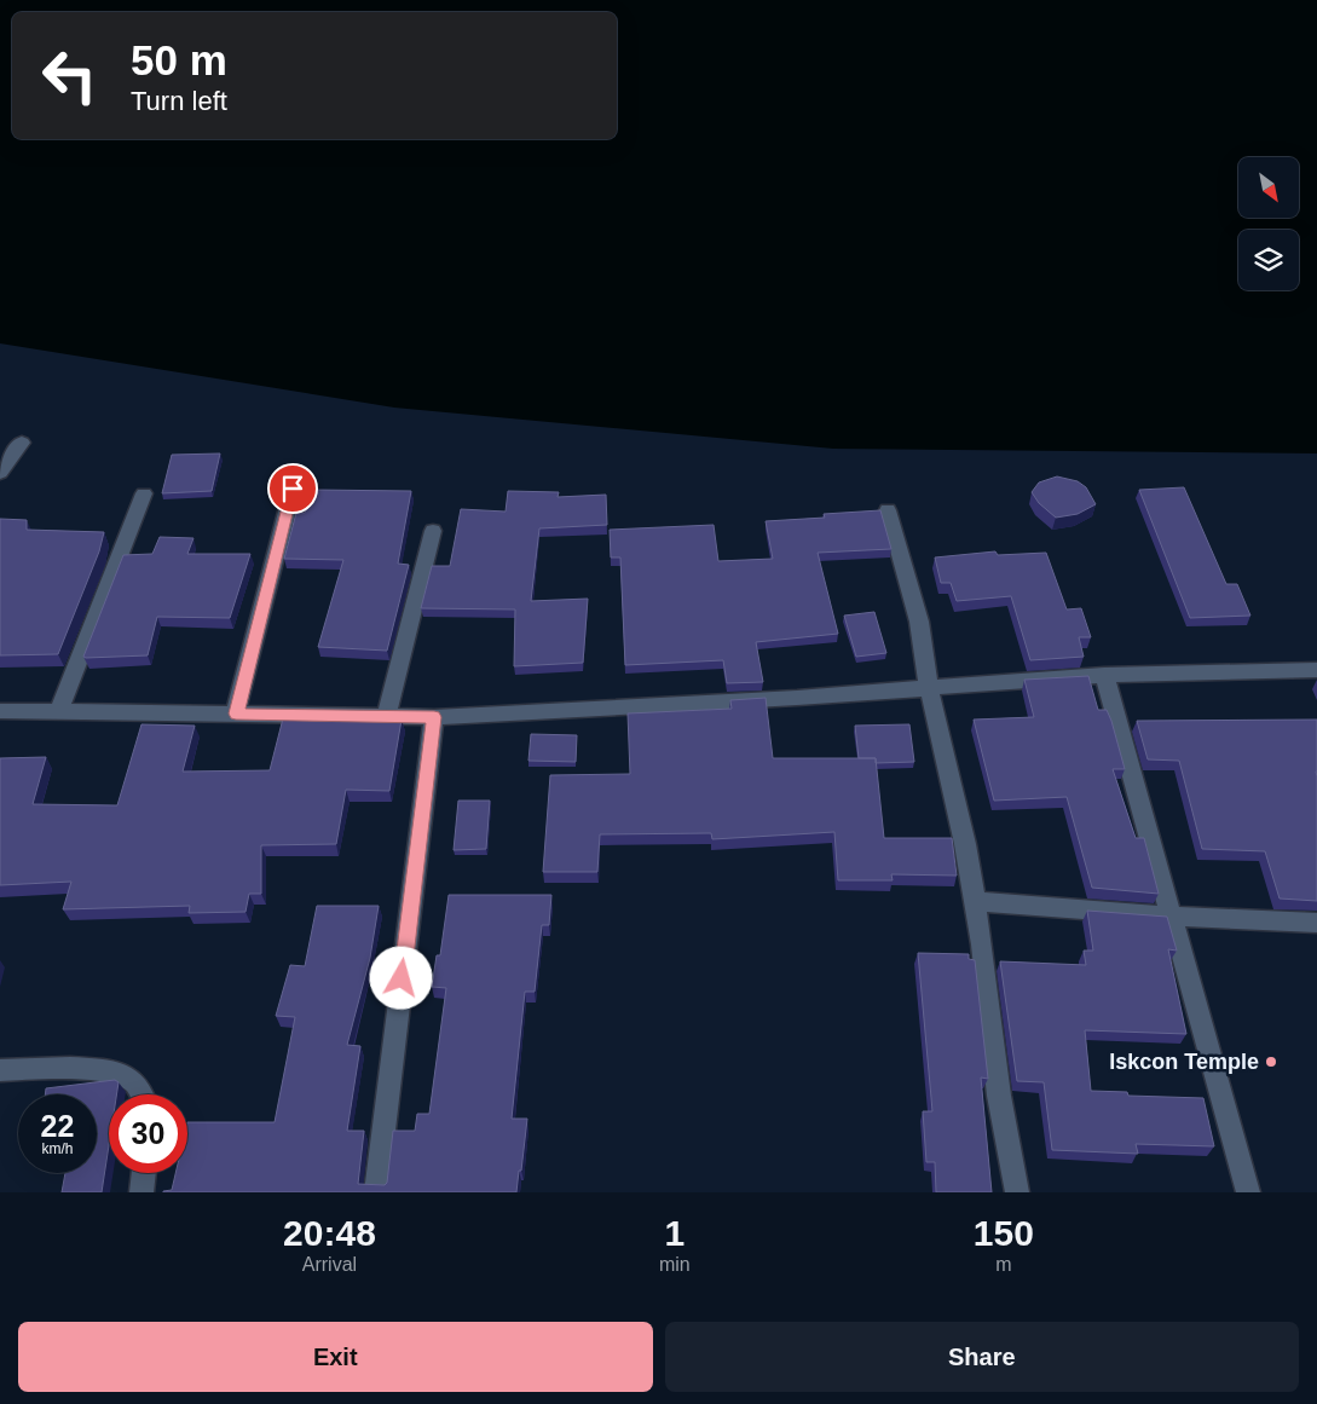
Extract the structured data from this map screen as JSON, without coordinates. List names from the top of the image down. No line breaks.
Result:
{"places":["Iskcon Temple"],"north":"bottom right","page":{"turn":["50 m","Turn left"],"speed":"22 km/h","limit":"30","eta":["20:48","Arrival","1","min","150","m"],"buttons":["Exit","Share"]}}
